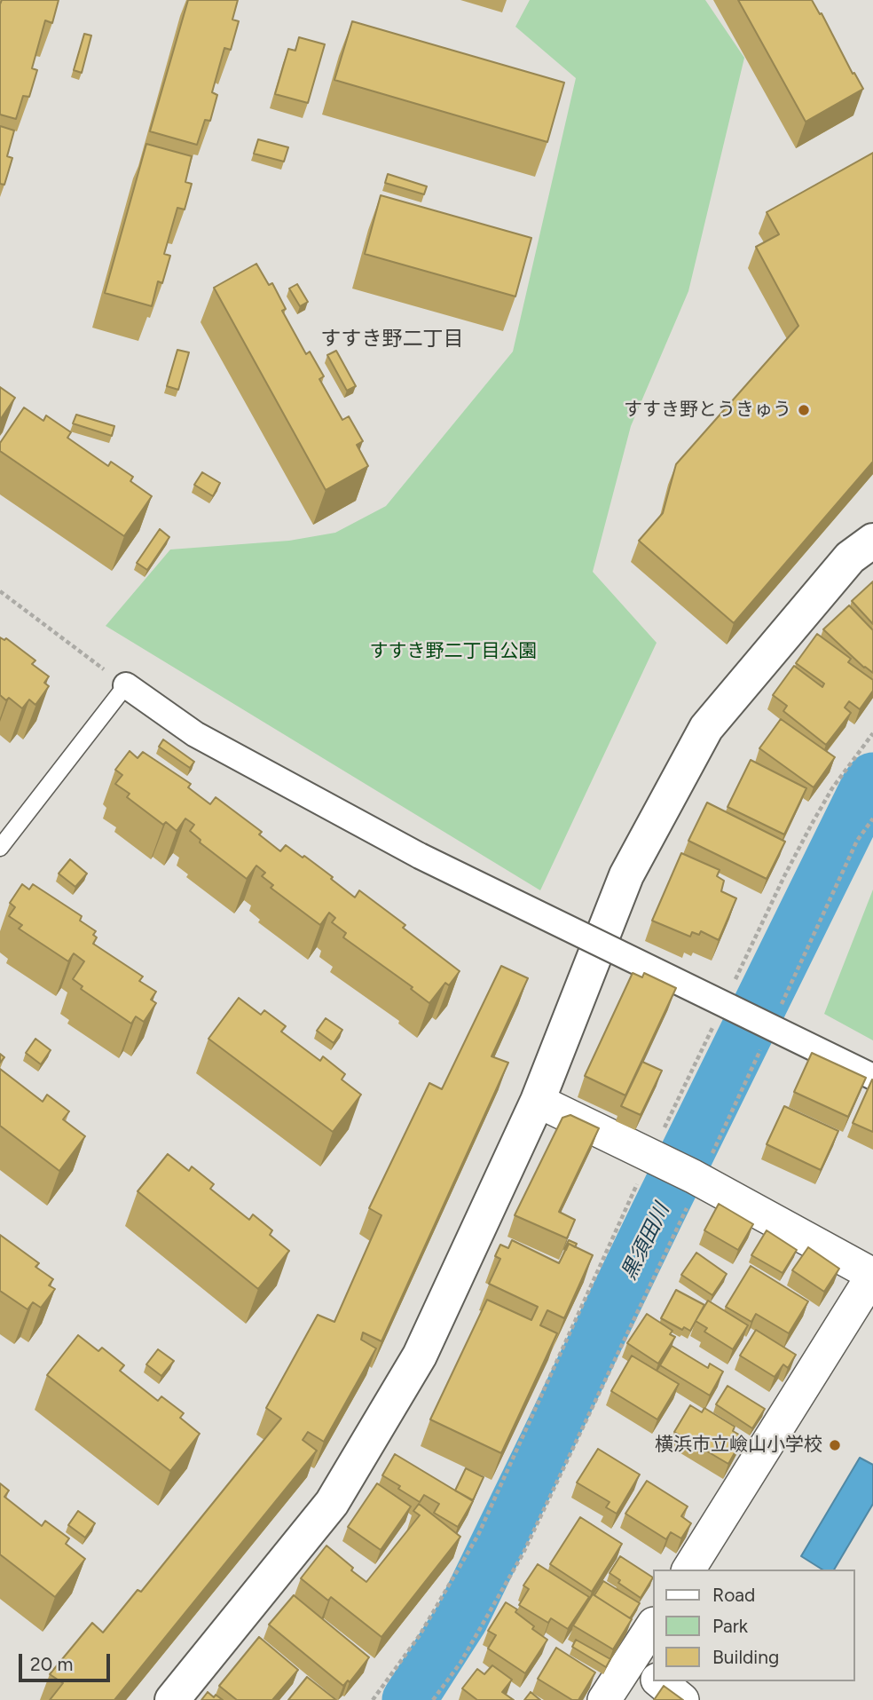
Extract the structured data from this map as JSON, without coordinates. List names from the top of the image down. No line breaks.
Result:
{"districts":["すすき野二丁目"],"water":["黒須田川"],"parks":["すすき野二丁目公園"],"places":["すすき野とうきゅう","横浜市立嶮山小学校"],"legend":["Road","Park","Building"],"scale_bar":"20 m"}
